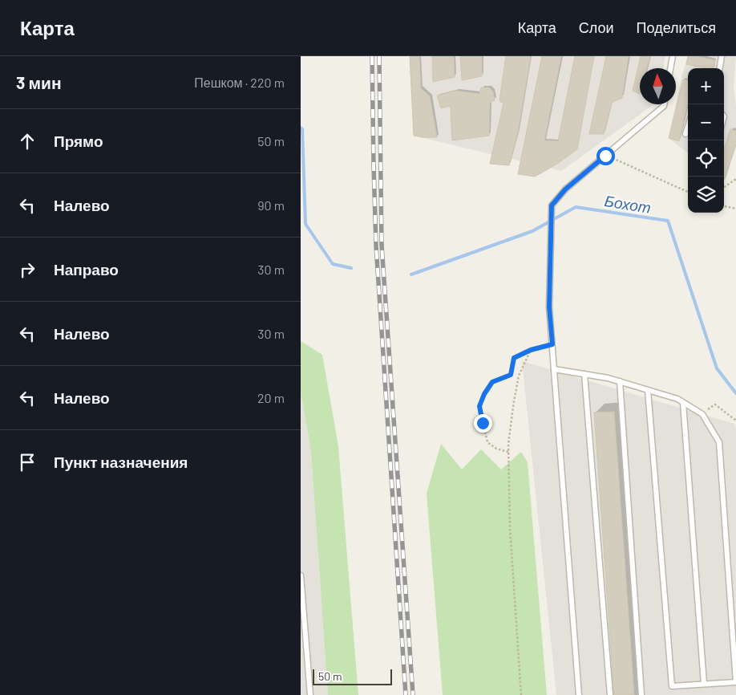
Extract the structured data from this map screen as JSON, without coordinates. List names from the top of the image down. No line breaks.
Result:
{"water":["Бохот"],"scale_bar":"50 m","north":"top","page":{"header":"Карта","nav":["Карта","Слои","Поделиться"],"heading":["3 мин","Пешком · 220 m"],"map_buttons":["+","−"],"list":[["Прямо","50 m"],["Налево","90 m"],["Направо","30 m"],["Налево","30 m"],["Налево","20 m"],"Пункт назначения"],"scale":"50 m"}}
